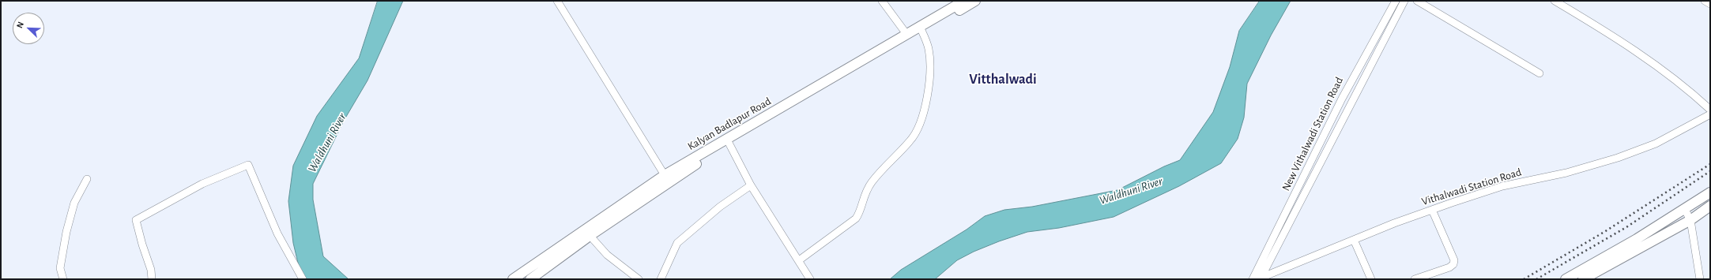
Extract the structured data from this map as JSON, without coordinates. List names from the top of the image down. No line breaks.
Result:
{"streets":{"main road":["Kalyan Badlapur Road"],"street":["New Vithalwadi Station Road","Vithalwadi Station Road"]},"crossings":[["New Vithalwadi Station Road","Vithalwadi Station Road"]],"districts":["Vitthalwadi"],"water":["Waldhuni River"],"north":"top left"}
